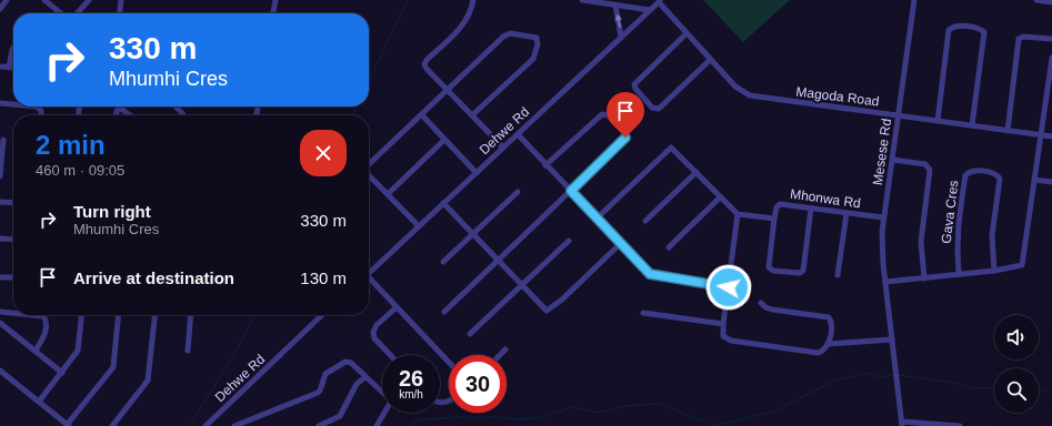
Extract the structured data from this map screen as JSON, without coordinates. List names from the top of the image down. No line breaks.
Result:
{"streets":{"street":["Magoda Road","Dehwe Rd","Mesese Rd","Mhonwa Rd","Gava Cres"]},"crossings":[["Magoda Road","Dehwe Rd"],["Magoda Road","Mesese Rd"],["Mesese Rd","Mhonwa Rd"]],"page":{"turn":["330 m","Mhumhi Cres"],"heading":["2 min","460 m · 09:05"],"list":[{"name":"Turn right","note":"Mhumhi Cres","value":"330 m"},{"name":"Arrive at destination","value":"130 m"}],"speed":"26 km/h","limit":"30"}}
